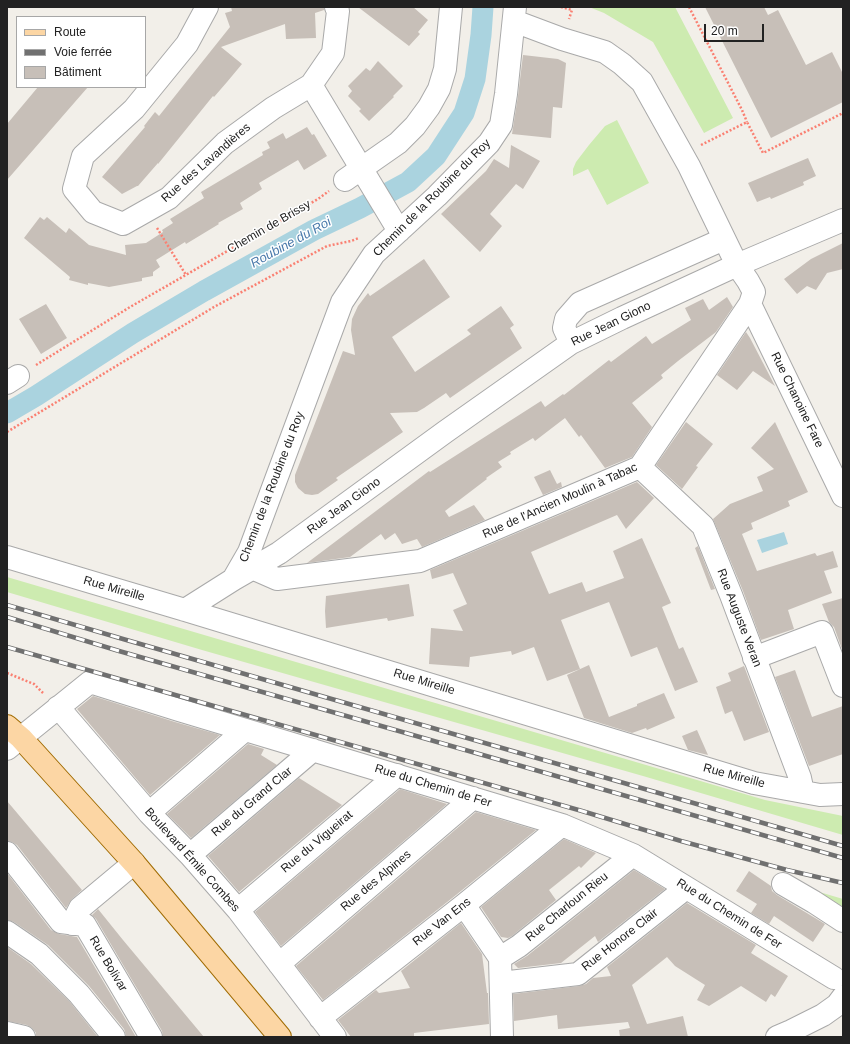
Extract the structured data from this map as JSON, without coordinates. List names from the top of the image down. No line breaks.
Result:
{"streets":{"street":["Rue des Lavandières","Chemin de la Roubine du Roy","Rue Jean Giono","Rue Chanoine Fare","Rue de l'Ancien Moulin à Tabac","Rue Mireille","Rue Auguste Veran","Rue du Chemin de Fer","Rue du Grand Clar","Rue du Vigueirat","Boulevard Émile Combes","Rue des Alpines","Rue Charloun Rieu","Rue Van Ens","Rue Honore Clair","Rue Bolivar"],"path":["Chemin de Brissy"]},"crossings":[["Chemin de la Roubine du Roy","Rue Jean Giono"],["Rue Jean Giono","Rue de l'Ancien Moulin à Tabac"],["Rue Jean Giono","Rue Mireille"],["Rue Chanoine Fare","Rue de l'Ancien Moulin à Tabac"],["Rue de l'Ancien Moulin à Tabac","Rue Auguste Veran"],["Rue Mireille","Rue Auguste Veran"],["Rue du Chemin de Fer","Rue du Grand Clar"],["Rue du Chemin de Fer","Rue du Vigueirat"],["Rue du Chemin de Fer","Boulevard Émile Combes"],["Rue du Chemin de Fer","Rue des Alpines"],["Rue du Chemin de Fer","Rue Charloun Rieu"],["Rue du Chemin de Fer","Rue Van Ens"],["Rue du Chemin de Fer","Rue Honore Clair"],["Rue du Grand Clar","Boulevard Émile Combes"],["Rue du Vigueirat","Boulevard Émile Combes"],["Boulevard Émile Combes","Rue des Alpines"],["Boulevard Émile Combes","Rue Van Ens"]],"water":["Roubine du Roi"],"legend":["Route","Voie ferrée","Bâtiment"],"scale_bar":"20 m"}
